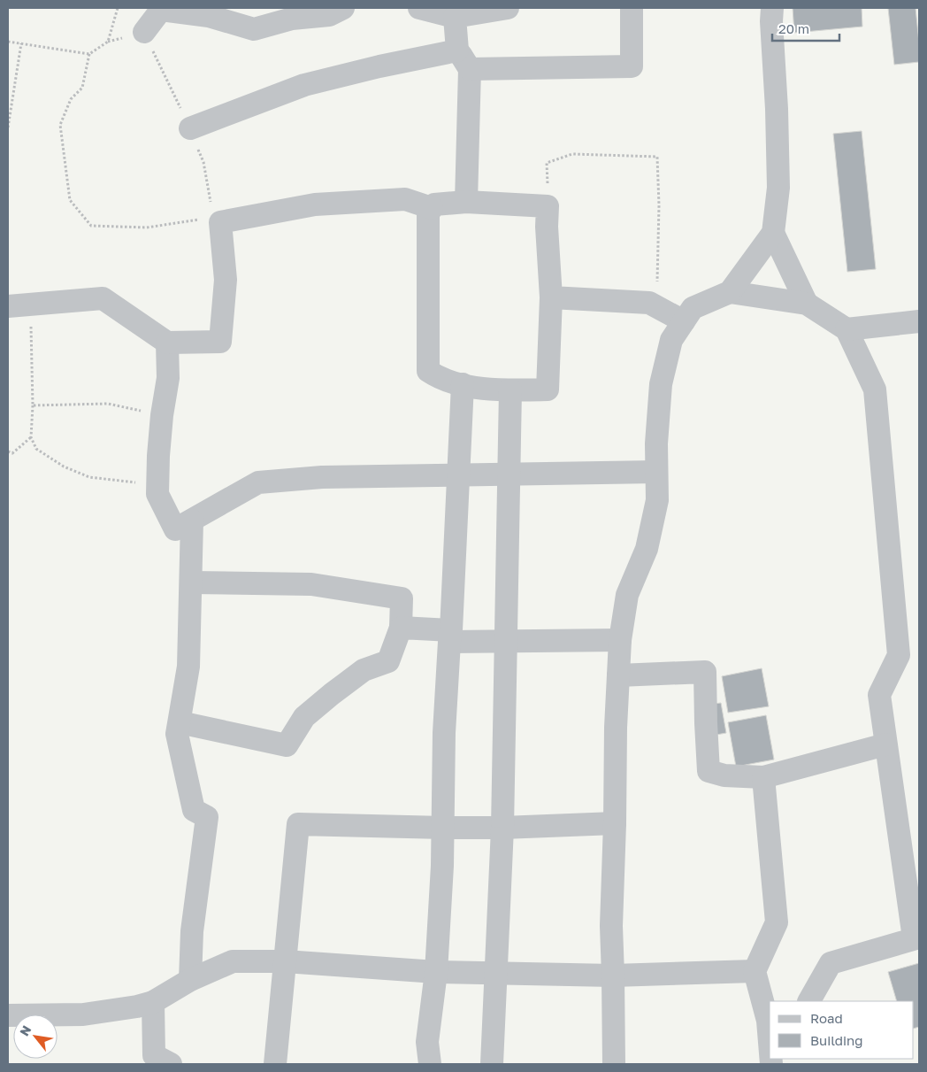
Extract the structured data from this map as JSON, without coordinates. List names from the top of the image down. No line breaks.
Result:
{"legend":["Road","Building"],"scale_bar":"20 m","north":"top left"}
